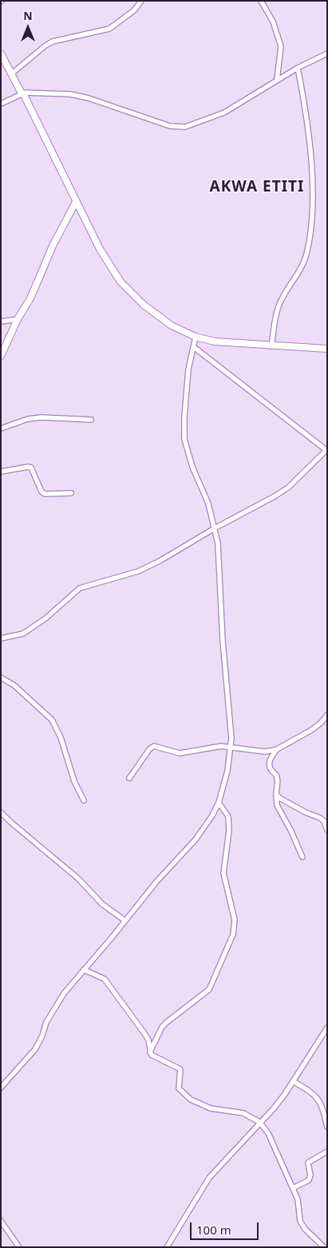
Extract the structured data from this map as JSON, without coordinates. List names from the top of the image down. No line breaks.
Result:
{"districts":["AKWA ETITI"],"scale_bar":"100 m","north":"top"}
